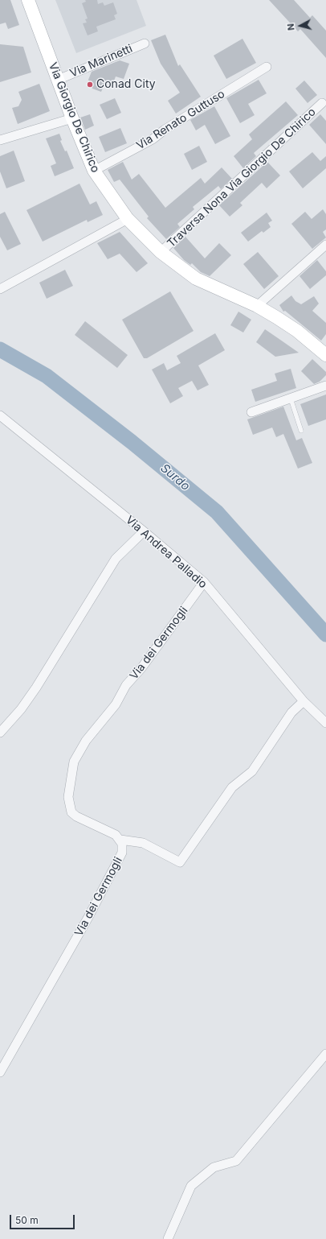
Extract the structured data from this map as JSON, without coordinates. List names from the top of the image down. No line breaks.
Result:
{"streets":{"main road":["Via Giorgio De Chirico"],"street":["Via Marinetti","Via Renato Guttuso","Traversa Nona Via Giorgio De Chirico","Via Andrea Palladio","Via dei Germogli"]},"crossings":[["Via Marinetti","Via Giorgio De Chirico"],["Via Giorgio De Chirico","Via Renato Guttuso"],["Via Giorgio De Chirico","Traversa Nona Via Giorgio De Chirico"],["Via Andrea Palladio","Via dei Germogli"]],"water":["Surdo"],"places":["Conad City"],"scale_bar":"50 m","north":"left"}
